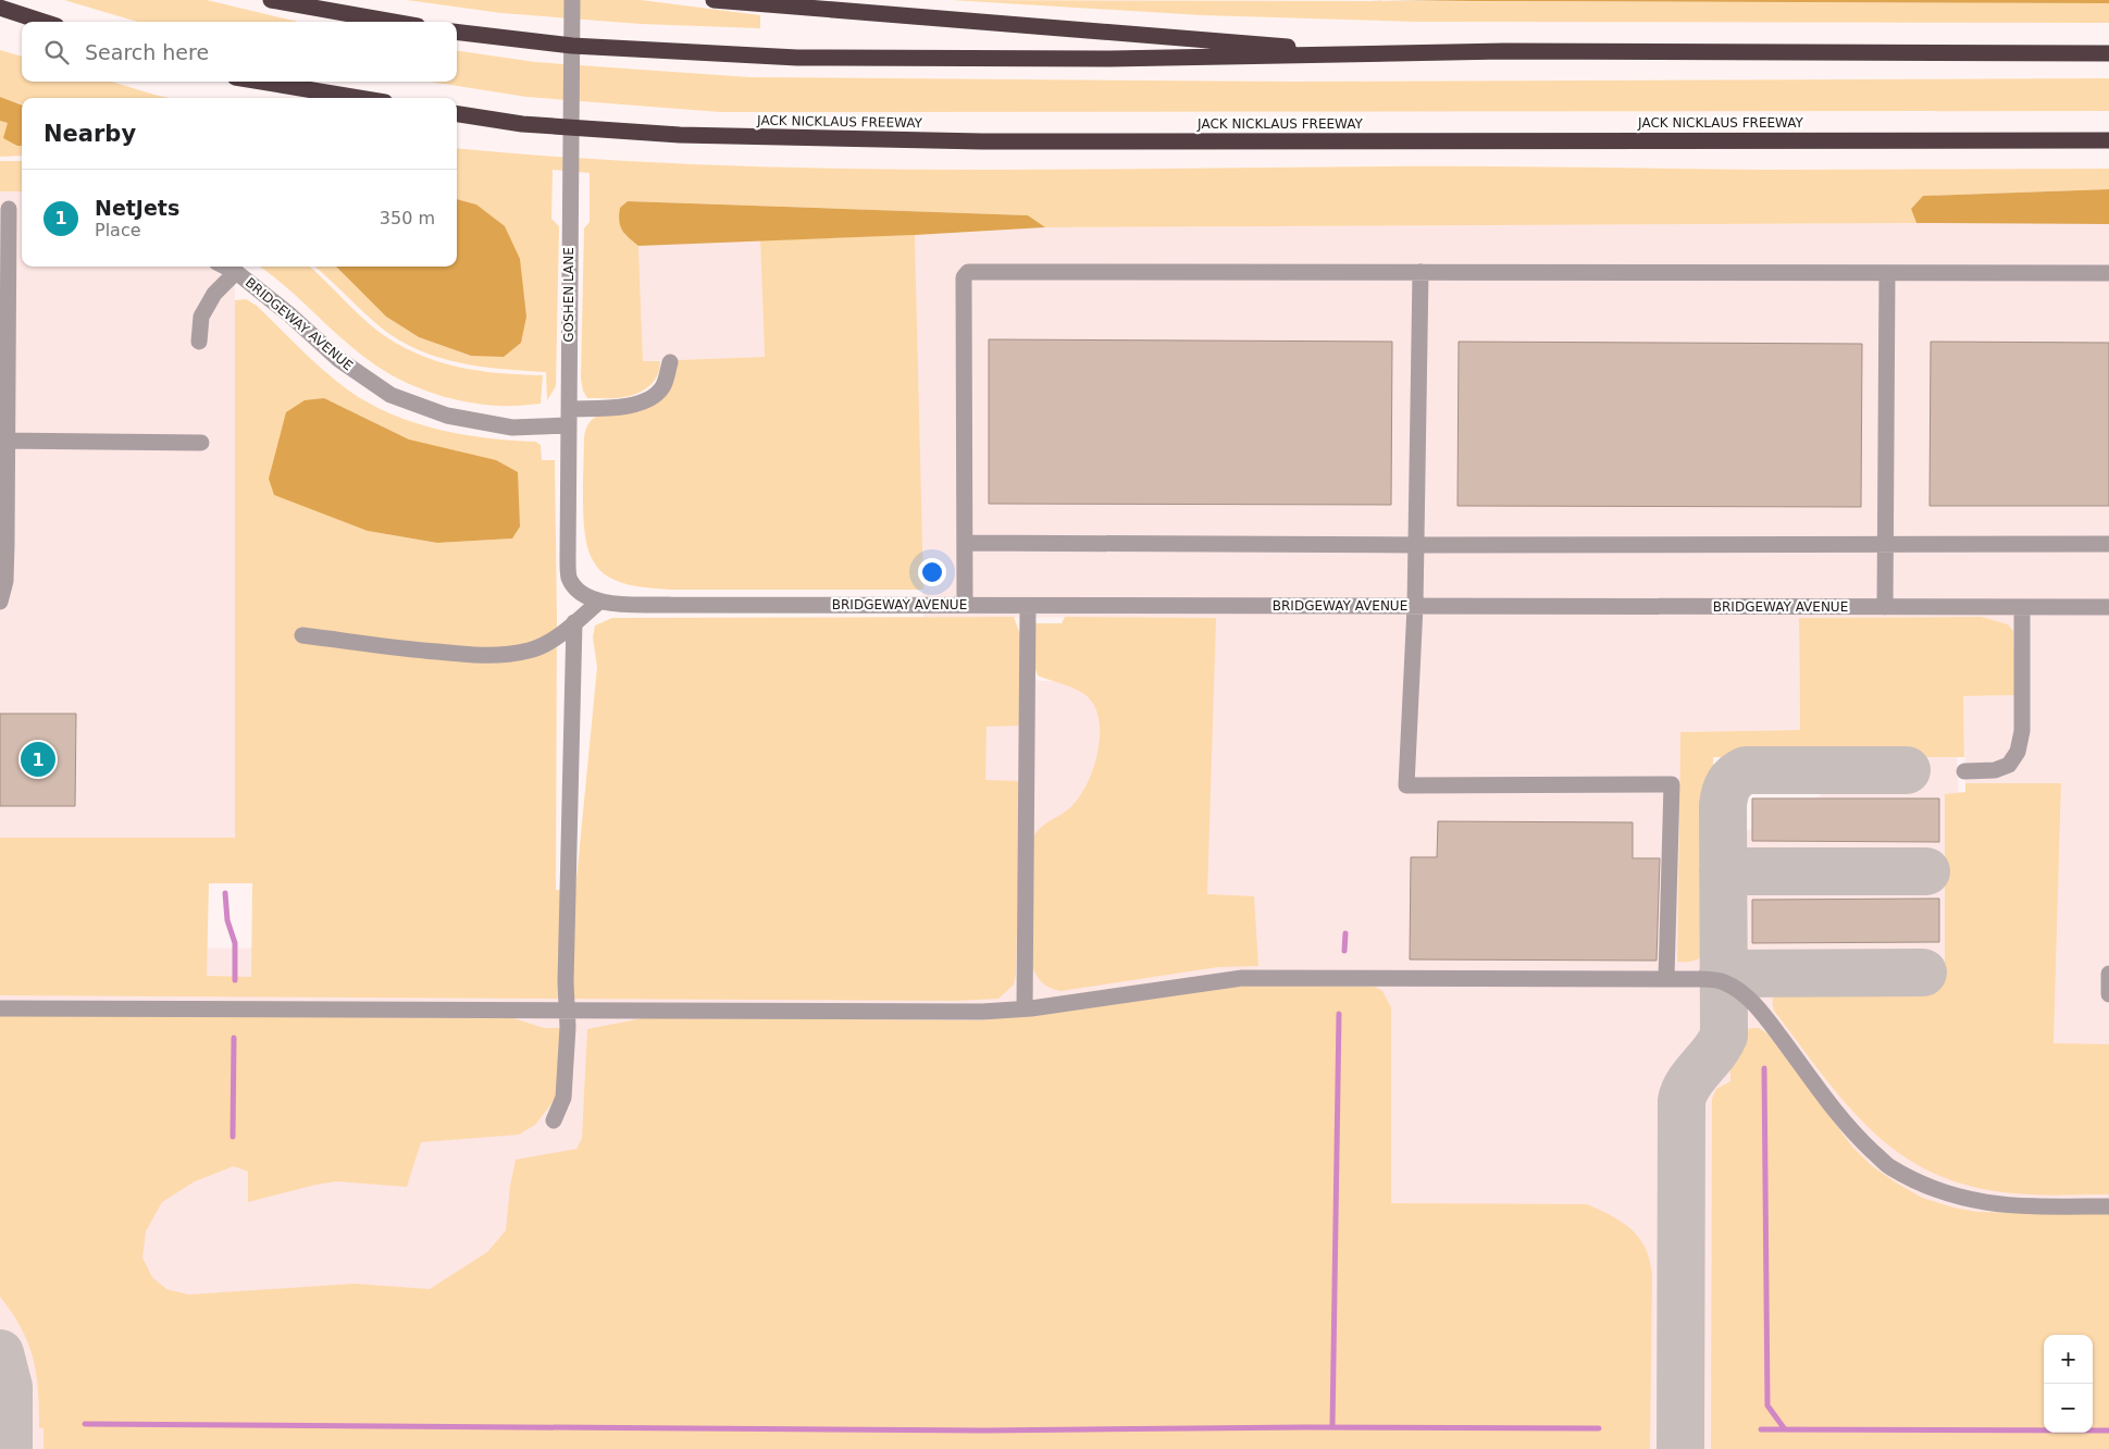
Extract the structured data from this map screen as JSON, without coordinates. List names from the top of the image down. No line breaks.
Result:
{"streets":{"highway":["JACK NICKLAUS FREEWAY"],"street":["GOSHEN LANE","BRIDGEWAY AVENUE"]},"crossings":[["GOSHEN LANE","BRIDGEWAY AVENUE"]],"page":{"search":"Search here","heading":"Nearby","list":[{"mark":"1","name":"NetJets","note":"Place","value":"350 m"}],"pins":"1","map_buttons":["+","−"]}}
